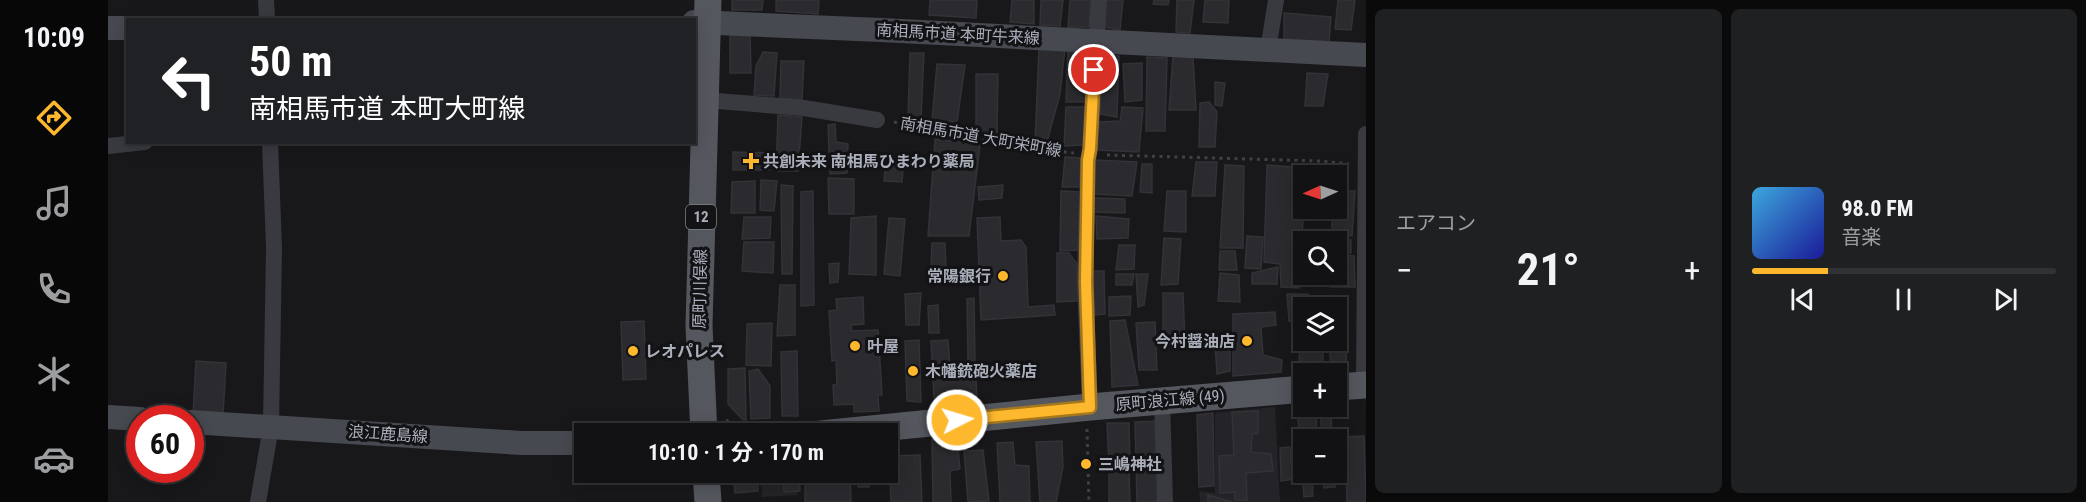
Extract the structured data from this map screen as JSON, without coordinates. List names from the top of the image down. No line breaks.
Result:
{"streets":{"main road":["12","原町川俣線","原町浪江線 (49)"],"street":["南相馬市道 本町牛来線","南相馬市道 大町栄町線","浪江鹿島線"]},"crossings":[["南相馬市道 本町牛来線","原町川俣線"],["南相馬市道 大町栄町線","原町川俣線"]],"places":{"health":["共創未来 南相馬ひまわり薬局"],"other":["常陽銀行","今村醤油店","叶屋","レオパレス","木幡銃砲火薬店","三嶋神社"]},"north":"left","page":{"tabs":"10:09","tile":"エアコン","turn":["50 m","南相馬市道 本町大町線"],"map_buttons":["+","−"],"song":["98.0 FM","音楽"],"heat":["−","21°","+"],"limit":"60","trip":"10:10 · 1 分 · 170 m"}}
